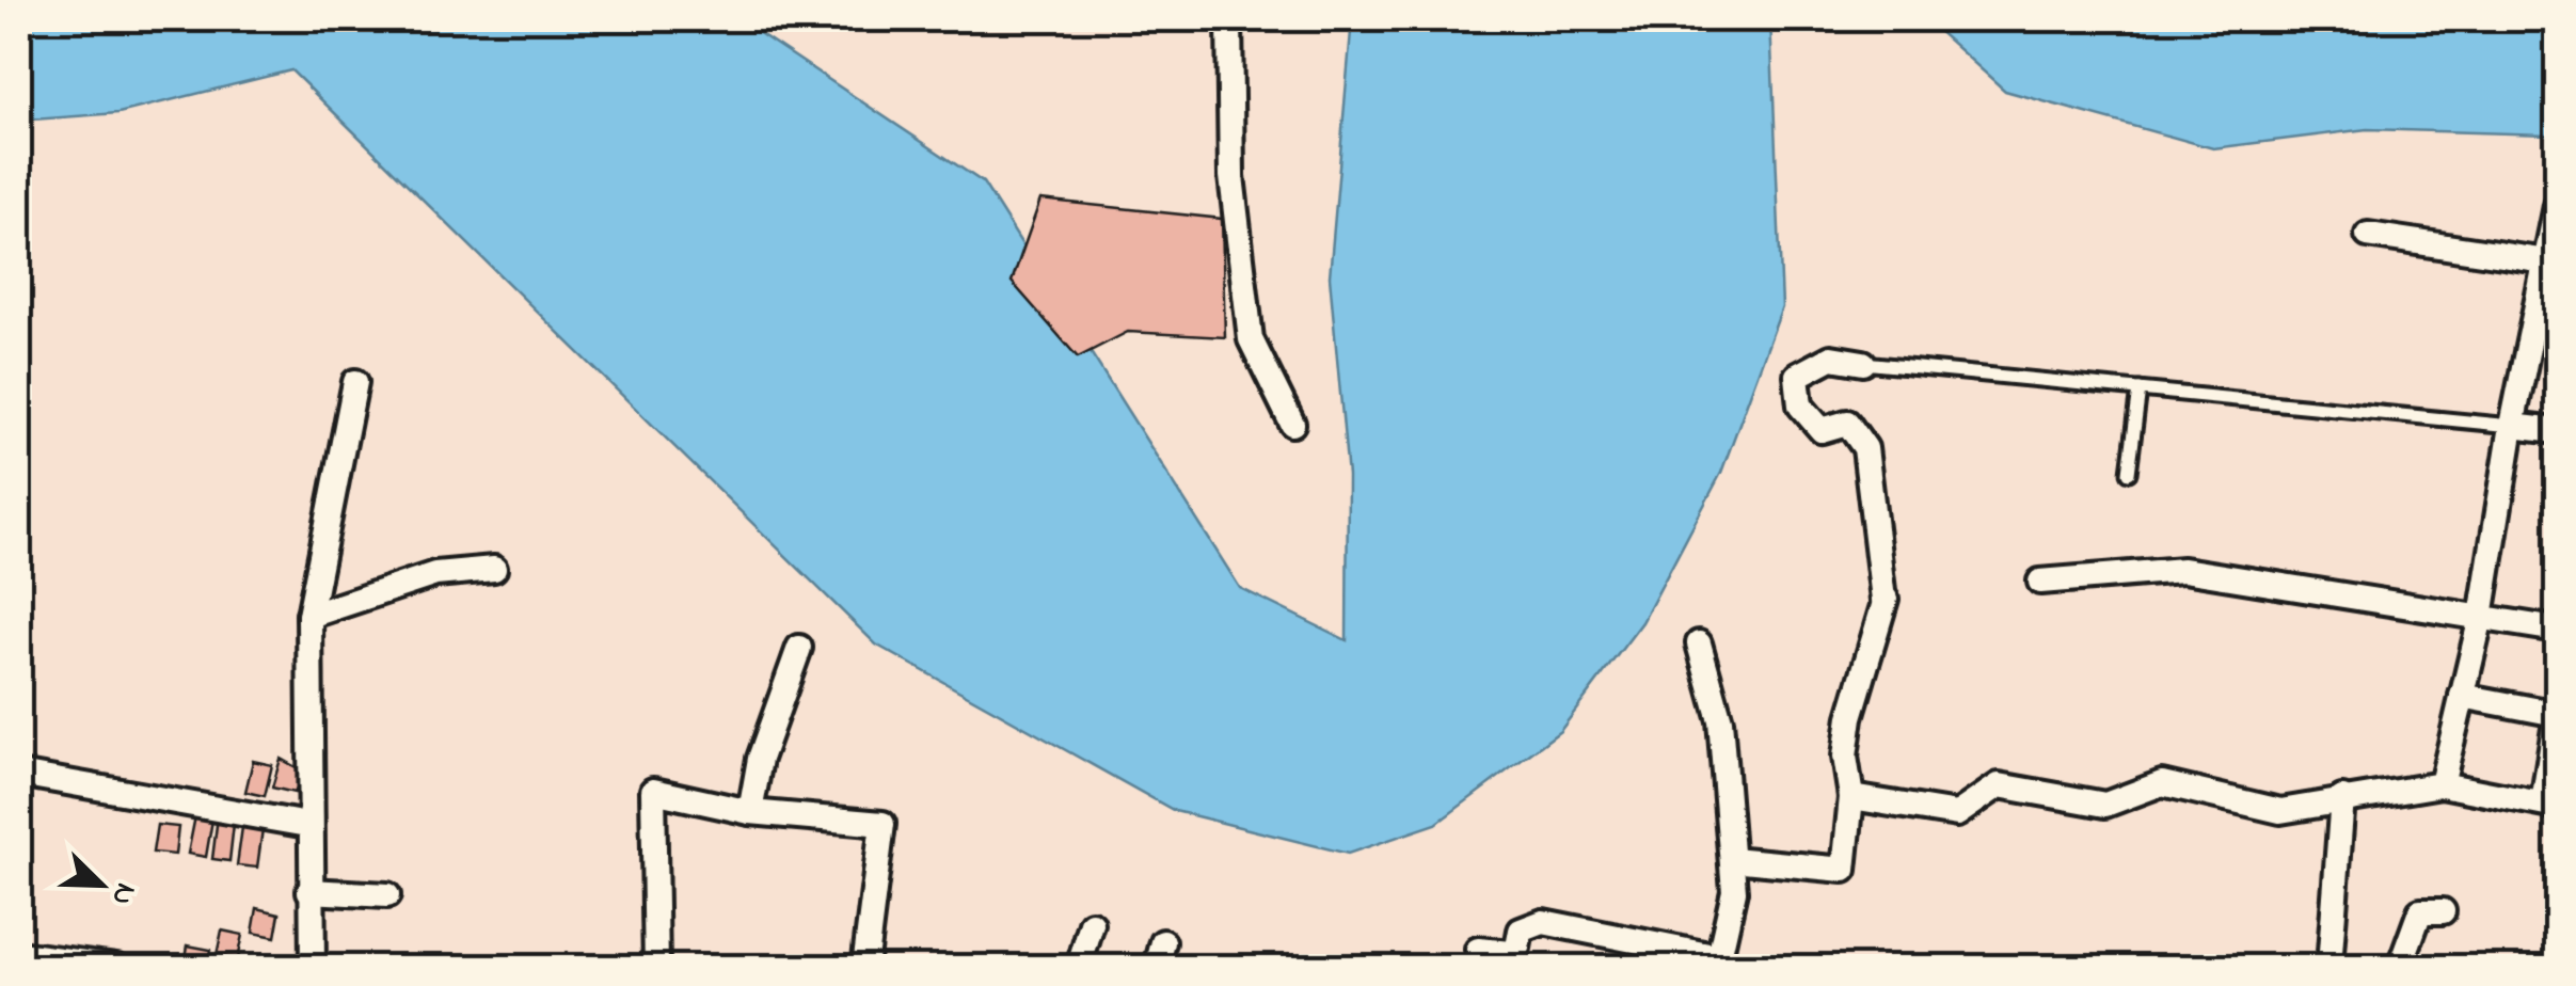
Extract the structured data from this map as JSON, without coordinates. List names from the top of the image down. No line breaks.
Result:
{"north":"bottom right"}
